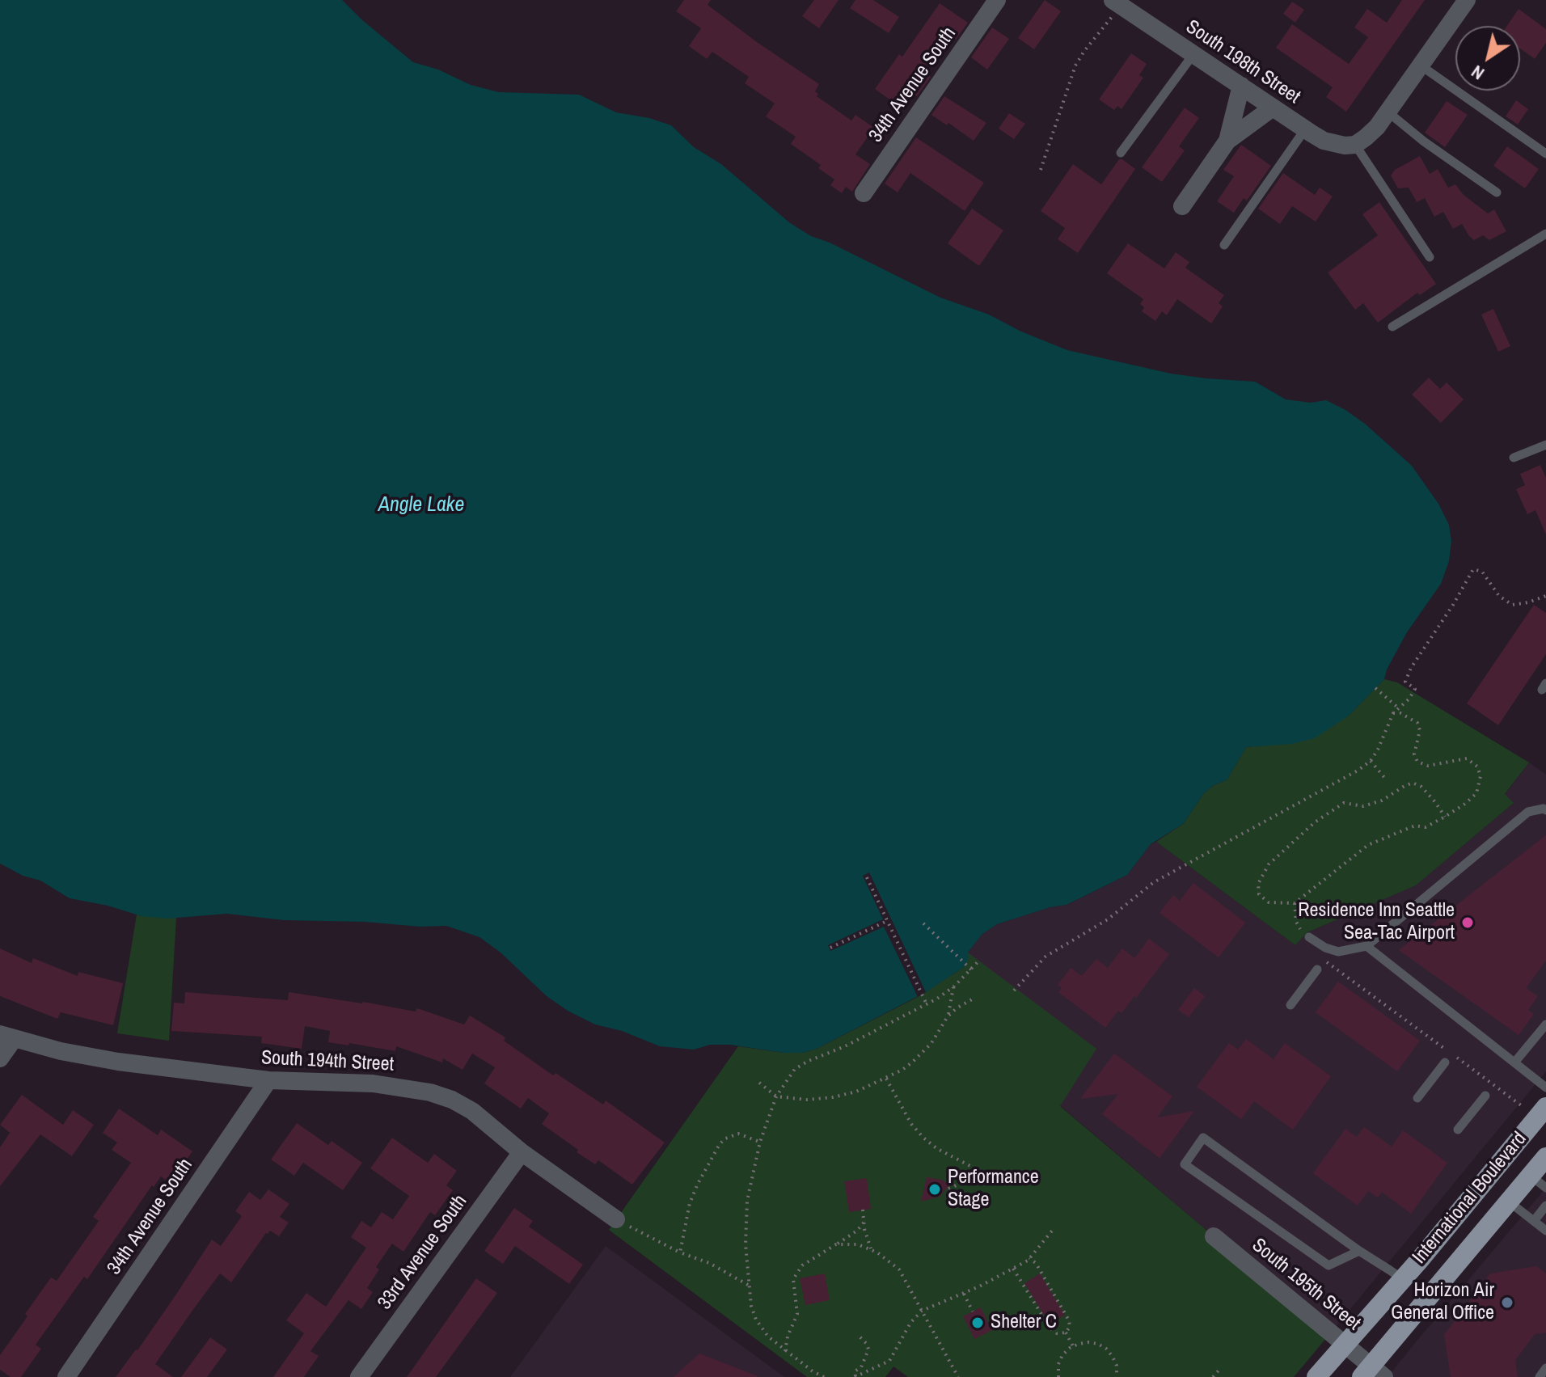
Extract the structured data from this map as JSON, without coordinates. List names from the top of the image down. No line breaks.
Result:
{"streets":{"main road":["International Boulevard"],"street":["South 198th Street","34th Avenue South","South 194th Street","33rd Avenue South","South 195th Street"]},"crossings":[["34th Avenue South","South 194th Street"],["South 194th Street","33rd Avenue South"],["International Boulevard","South 195th Street"]],"water":["Angle Lake"],"places":["Residence Inn Seattle Sea-Tac Airport","Performance Stage","Horizon Air General Office","Shelter C"],"north":"bottom left"}
